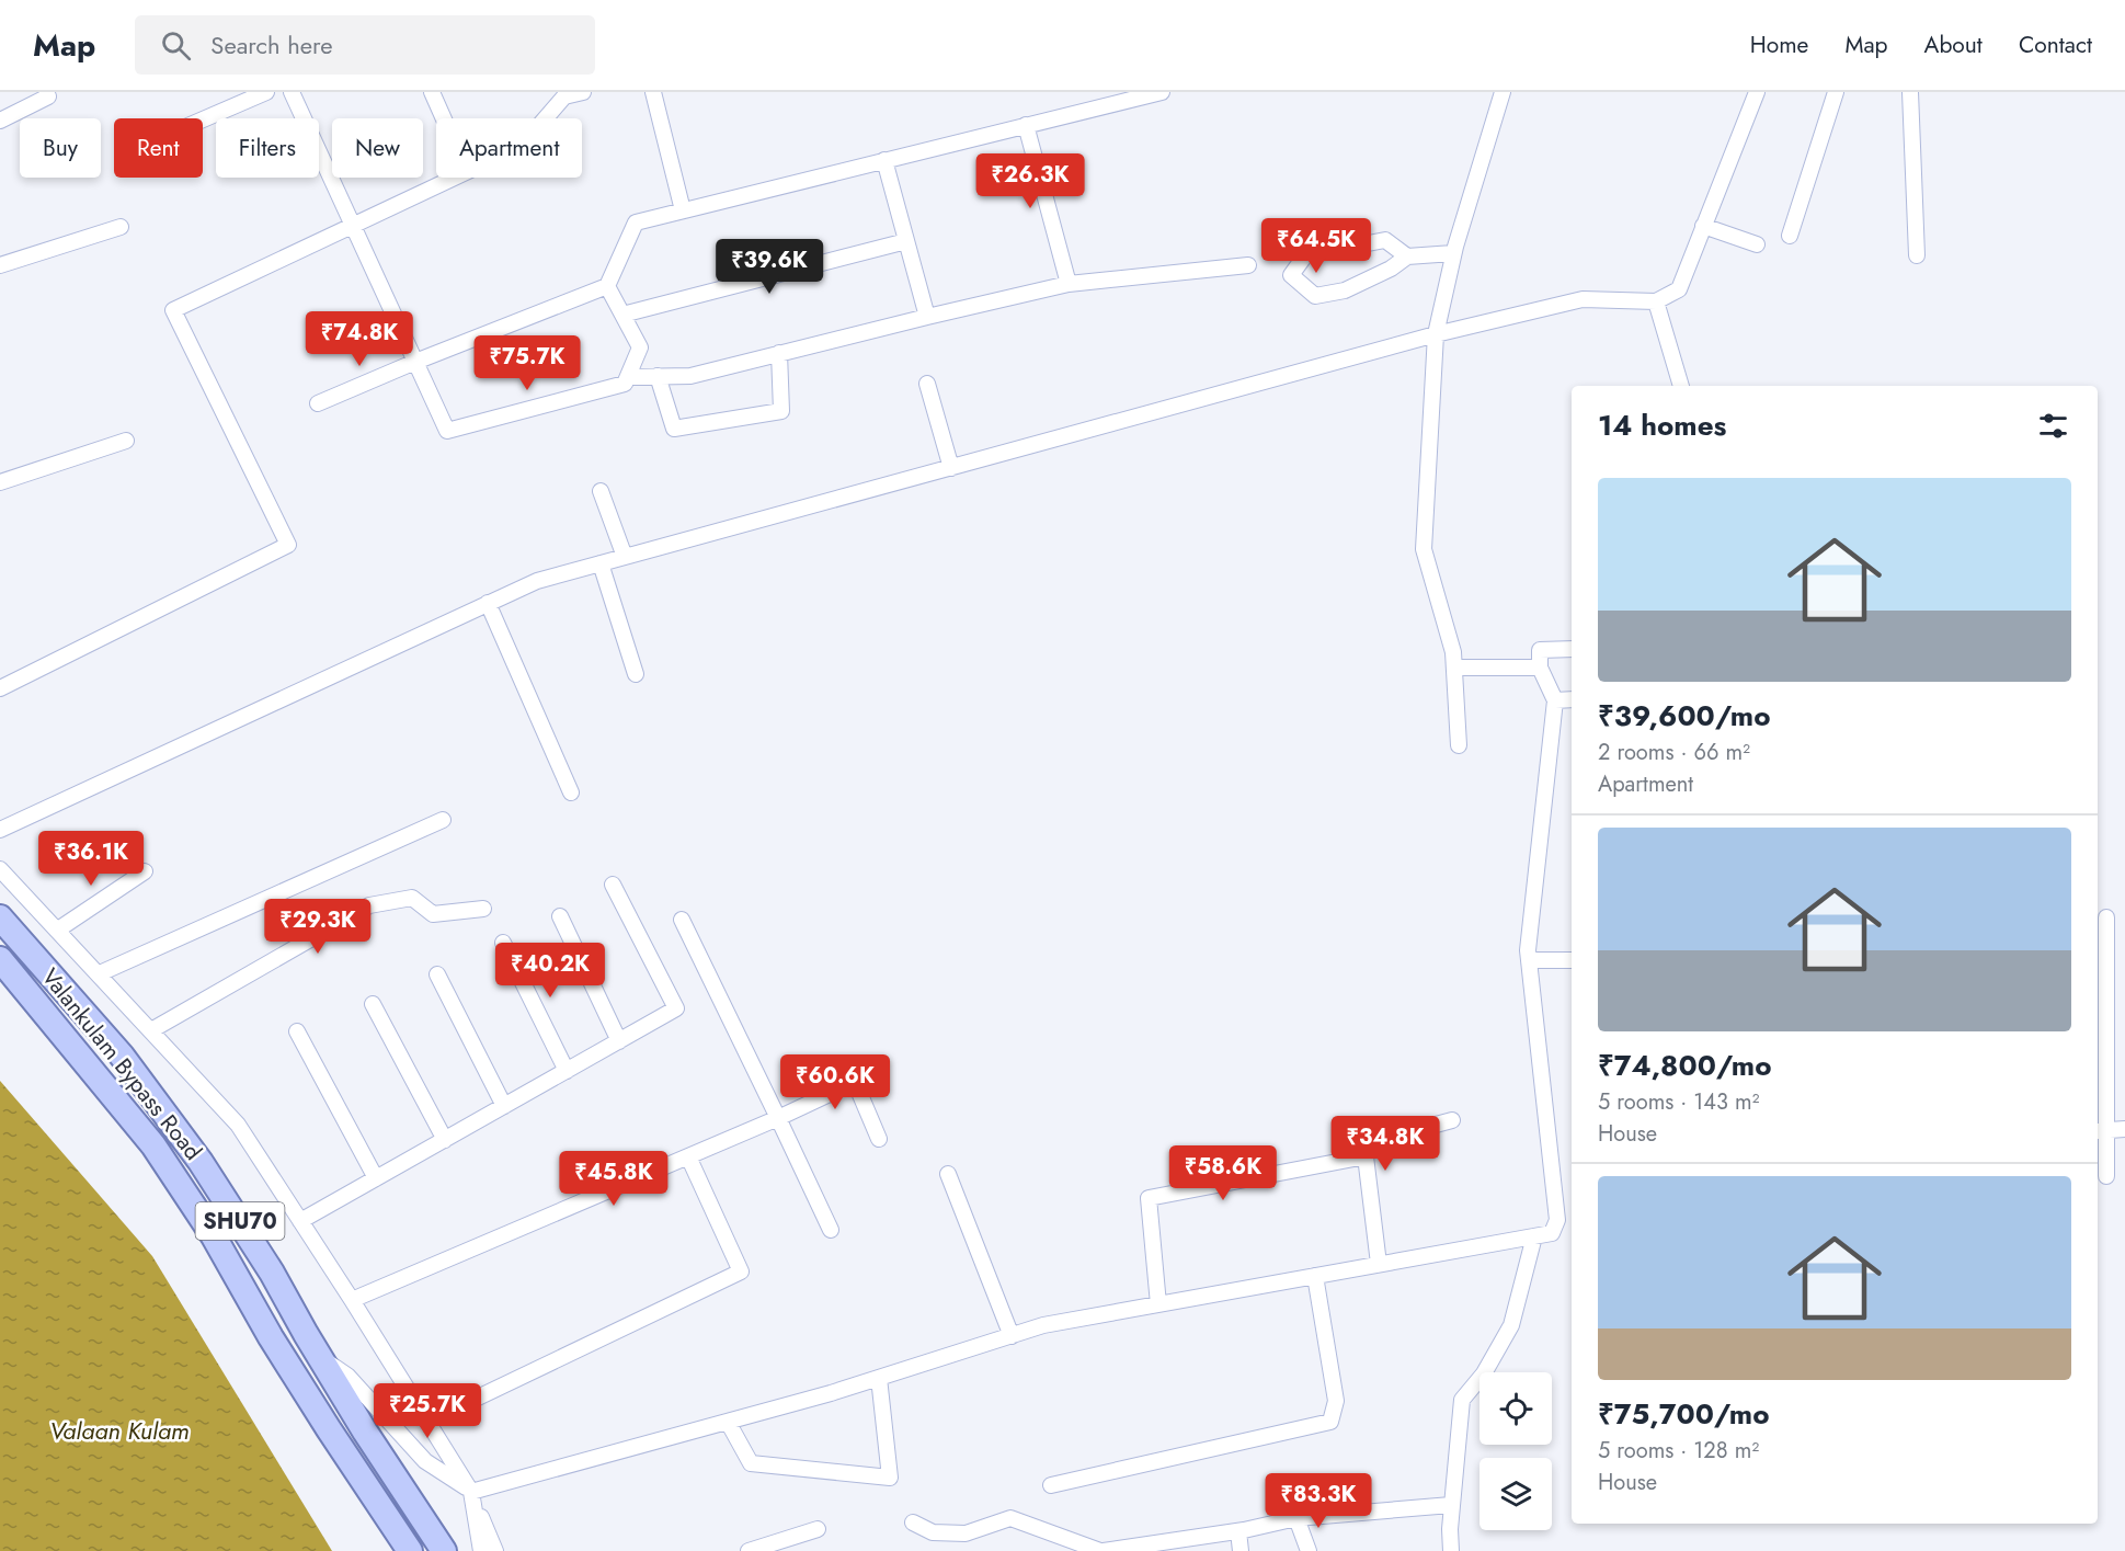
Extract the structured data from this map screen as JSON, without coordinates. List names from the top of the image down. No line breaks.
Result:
{"streets":{"main road":["Valankulam Bypass Road","SHU70"]},"water":["Valaan Kulam"],"page":{"header":"Map","search":"Search here","nav":["Home","Map","About","Contact"],"chip":["Buy","Rent","Filters","New","Apartment"],"price":["₹26.3K","₹64.5K","₹39.6K","₹74.8K","₹75.7K","₹36.1K","₹29.3K","₹40.2K","₹60.6K","₹34.8K","₹58.6K","₹45.8K","₹25.7K","₹83.3K"],"heading":"14 homes","list":[{"name":"₹39,600/mo","note":"2 rooms · 66 m² · Apartment"},{"name":"₹74,800/mo","note":"5 rooms · 143 m² · House"},{"name":"₹75,700/mo","note":"5 rooms · 128 m² · House"}]}}
